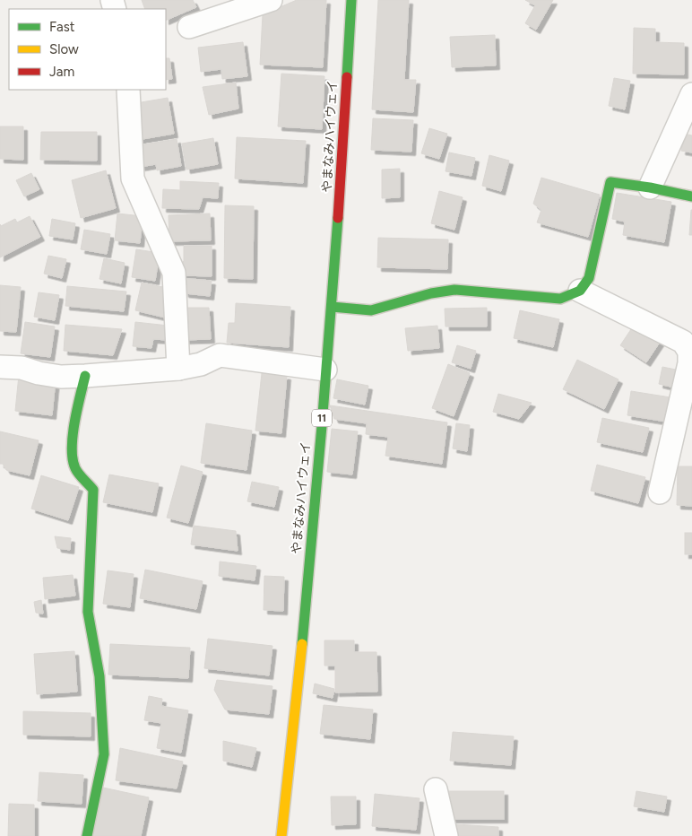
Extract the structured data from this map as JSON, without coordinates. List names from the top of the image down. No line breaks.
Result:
{"streets":{"street":["やまなみハイウェイ","11"]},"legend":["Fast","Slow","Jam"]}
